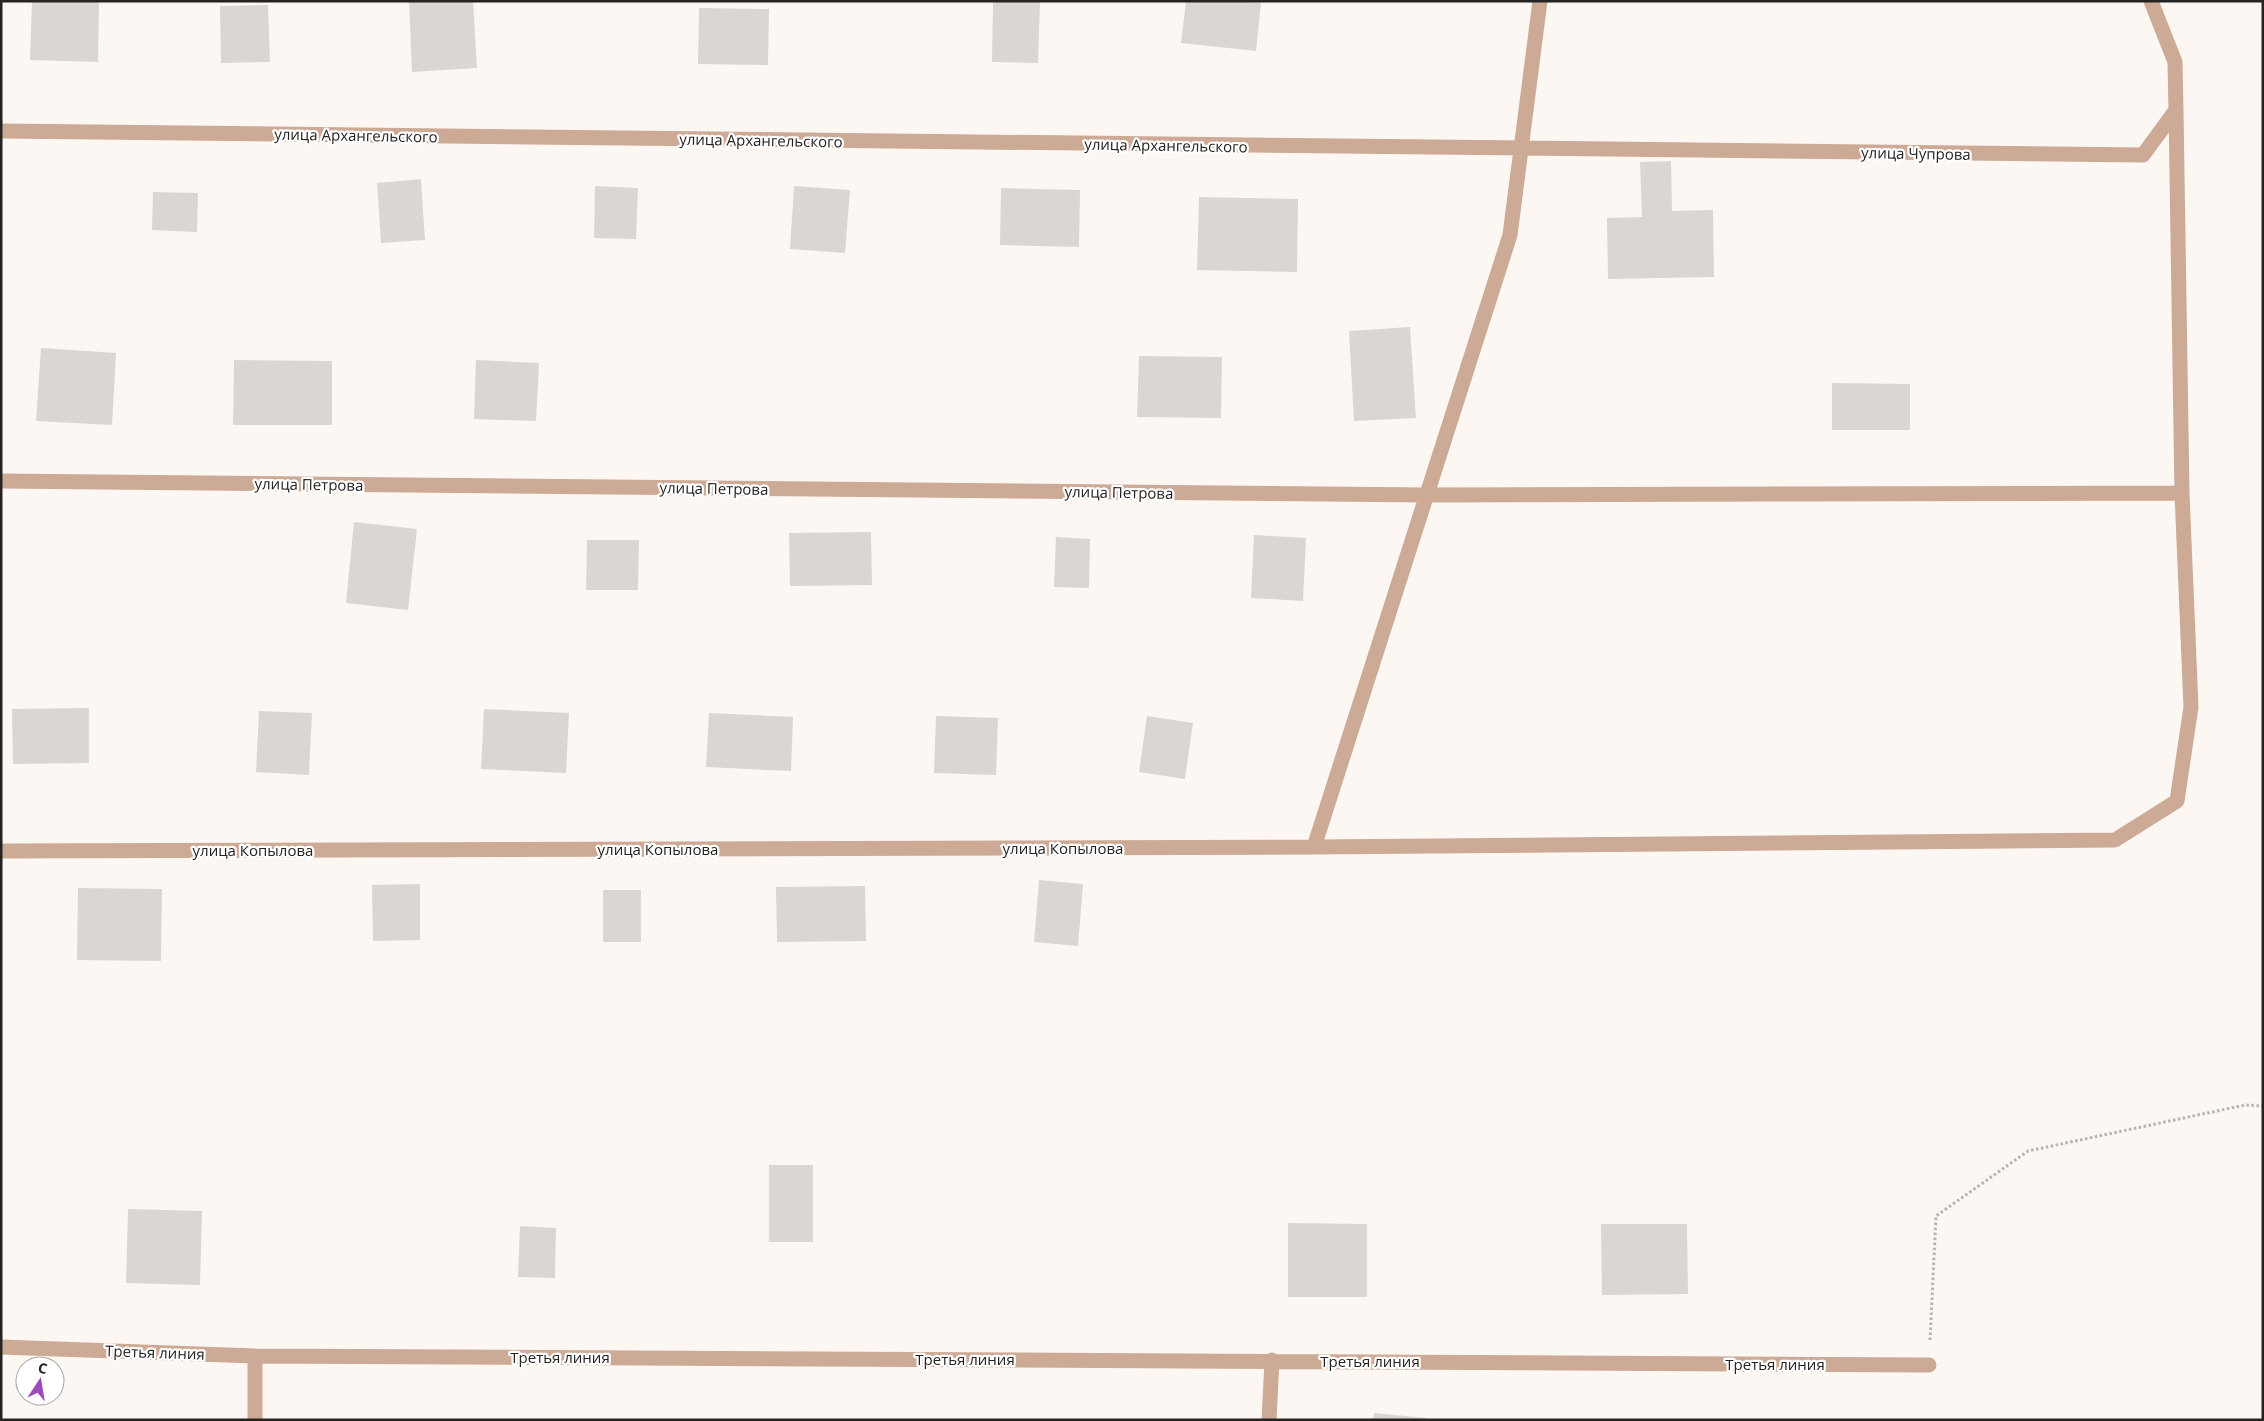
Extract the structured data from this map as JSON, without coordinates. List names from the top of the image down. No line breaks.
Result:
{"streets":{"street":["улица Архангельского","улица Чупрова","улица Петрова","улица Копылова","Третья линия"]},"crossings":[["улица Архангельского","улица Чупрова"],["улица Чупрова","улица Копылова"],["улица Петрова","улица Копылова"]],"north":"top"}
